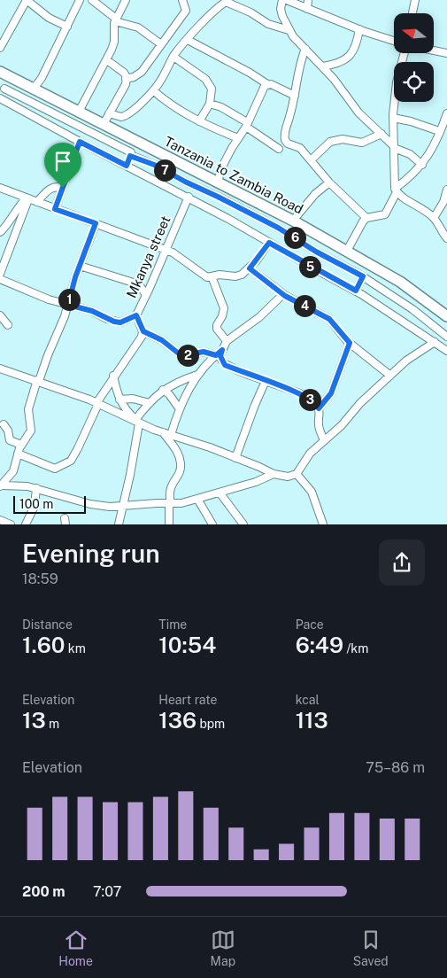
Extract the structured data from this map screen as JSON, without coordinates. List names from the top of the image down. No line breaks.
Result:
{"streets":{"highway":["Tanzania to Zambia Road"],"street":["Mkanya street"]},"scale_bar":"100 m","north":"left","page":{"pins":["7","6","5","1","4","2","3"],"scale":"100 m","heading":["Evening run","18:59"],"stats":[["Distance","1.60 km"],["Time","10:54"],["Pace","6:49 /km"],["Elevation","13 m"],["Heart rate","136 bpm"],["kcal","113"]],"chart":["Elevation","75–86 m"],"list":[{"name":"200 m","note":"7:07"}],"tabs":["Home","Map","Saved"]}}
